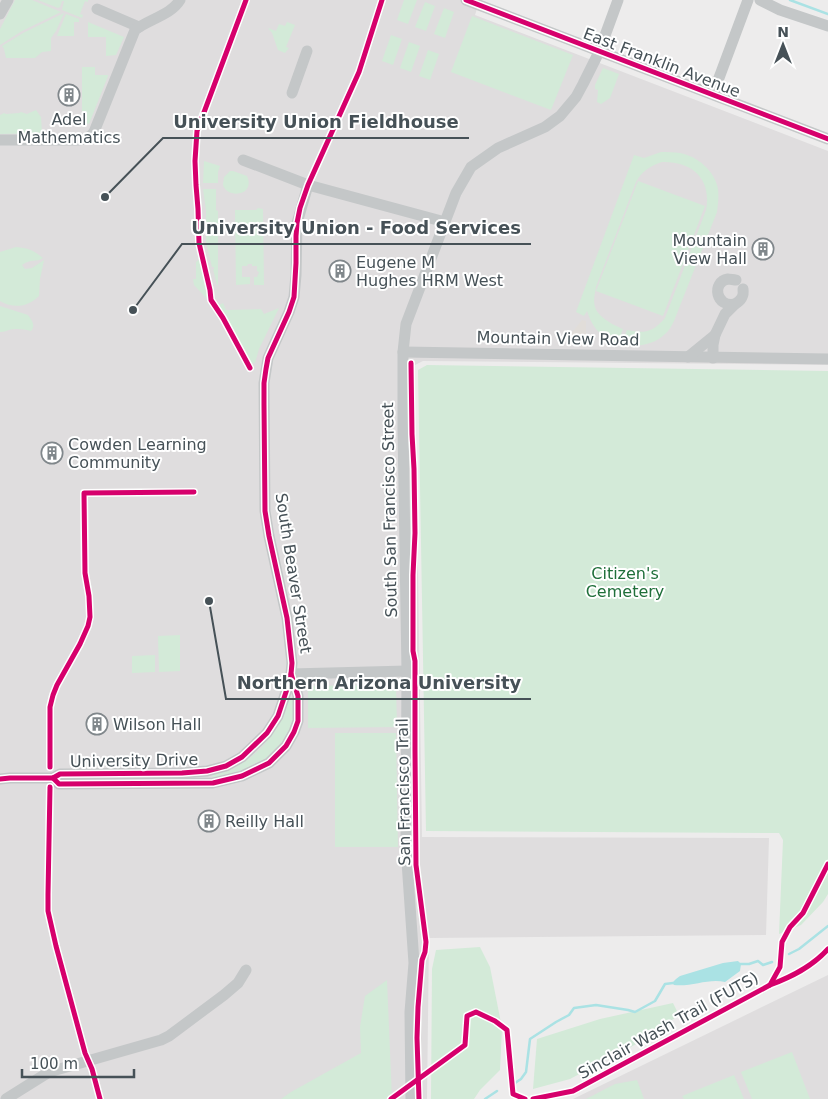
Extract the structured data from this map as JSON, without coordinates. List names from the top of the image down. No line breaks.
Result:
{"streets":{"street":["East Franklin Avenue","Mountain View Road","South San Francisco Street","South Beaver Street","University Drive"],"cycle path":["San Francisco Trail","Sinclair Wash Trail (FUTS)"]},"crossings":[["East Franklin Avenue","South San Francisco Street"],["Mountain View Road","South San Francisco Street"],["South Beaver Street","University Drive"]],"parks":["Citizen's Cemetery"],"places":{"building":["Adel Mathematics","Mountain View Hall","Eugene M Hughes HRM West","Cowden Learning Community","Wilson Hall","Reilly Hall"],"other":["University Union Fieldhouse","University Union - Food Services","Northern Arizona University"]},"scale_bar":"100 m","north":"top"}
